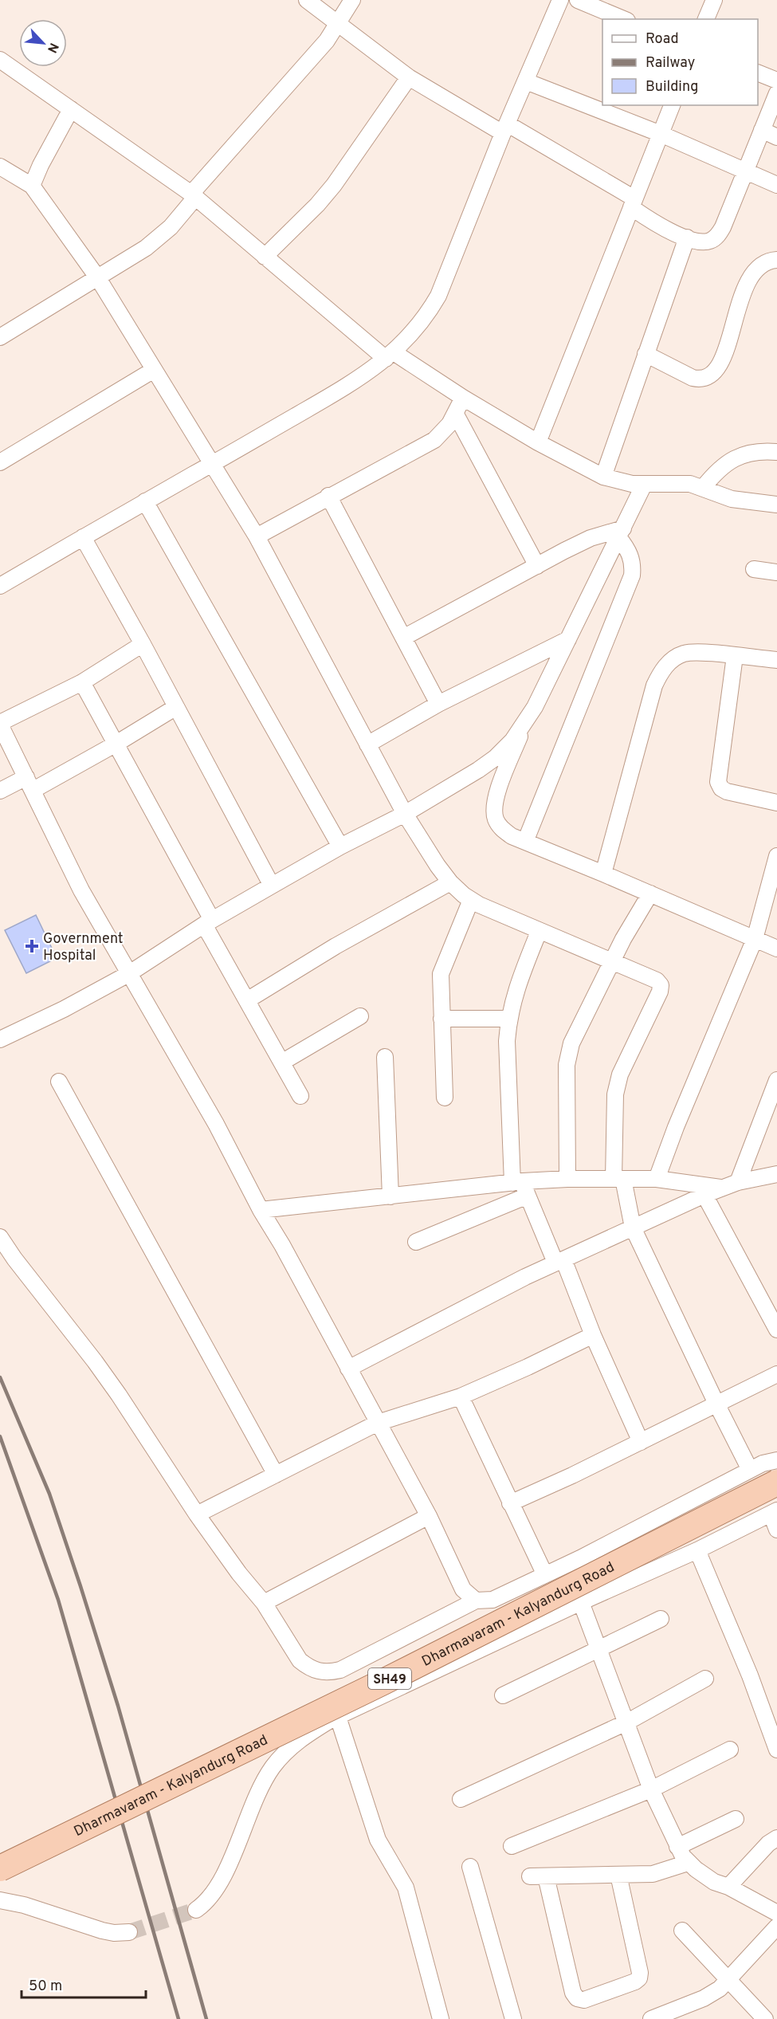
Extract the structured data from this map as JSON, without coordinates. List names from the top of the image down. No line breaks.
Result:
{"streets":{"main road":["Dharmavaram - Kalyandurg Road","SH49"]},"places":{"health":["Government Hospital"]},"legend":["Road","Railway","Building"],"scale_bar":"50 m","north":"bottom right"}
